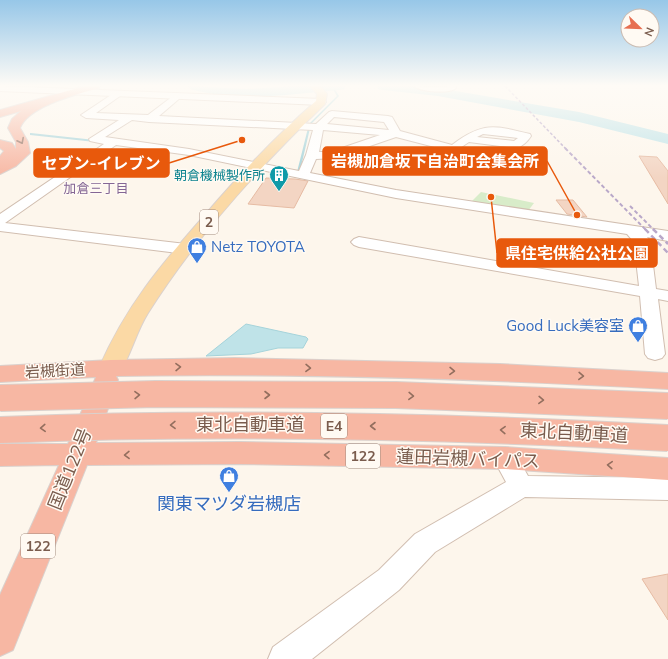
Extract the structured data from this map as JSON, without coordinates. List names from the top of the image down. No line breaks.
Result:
{"streets":{"highway":["岩槻街道","東北自動車道","E4","122","蓮田岩槻バイパス","国道122号"],"main road":["2"]},"crossings":[["2","岩槻街道"],["2","国道122号"],["岩槻街道","国道122号"],["122","蓮田岩槻バイパス"],["122","国道122号"],["蓮田岩槻バイパス","国道122号"]],"districts":["加倉三丁目"],"places":{"other":["セブン-イレブン","県住宅供給公社公園","岩槻加倉坂下自治町会集会所"],"building":["朝倉機械製作所"],"shop":["Netz TOYOTA","Good Luck美容室","関東マツダ岩槻店"]},"north":"bottom right"}
